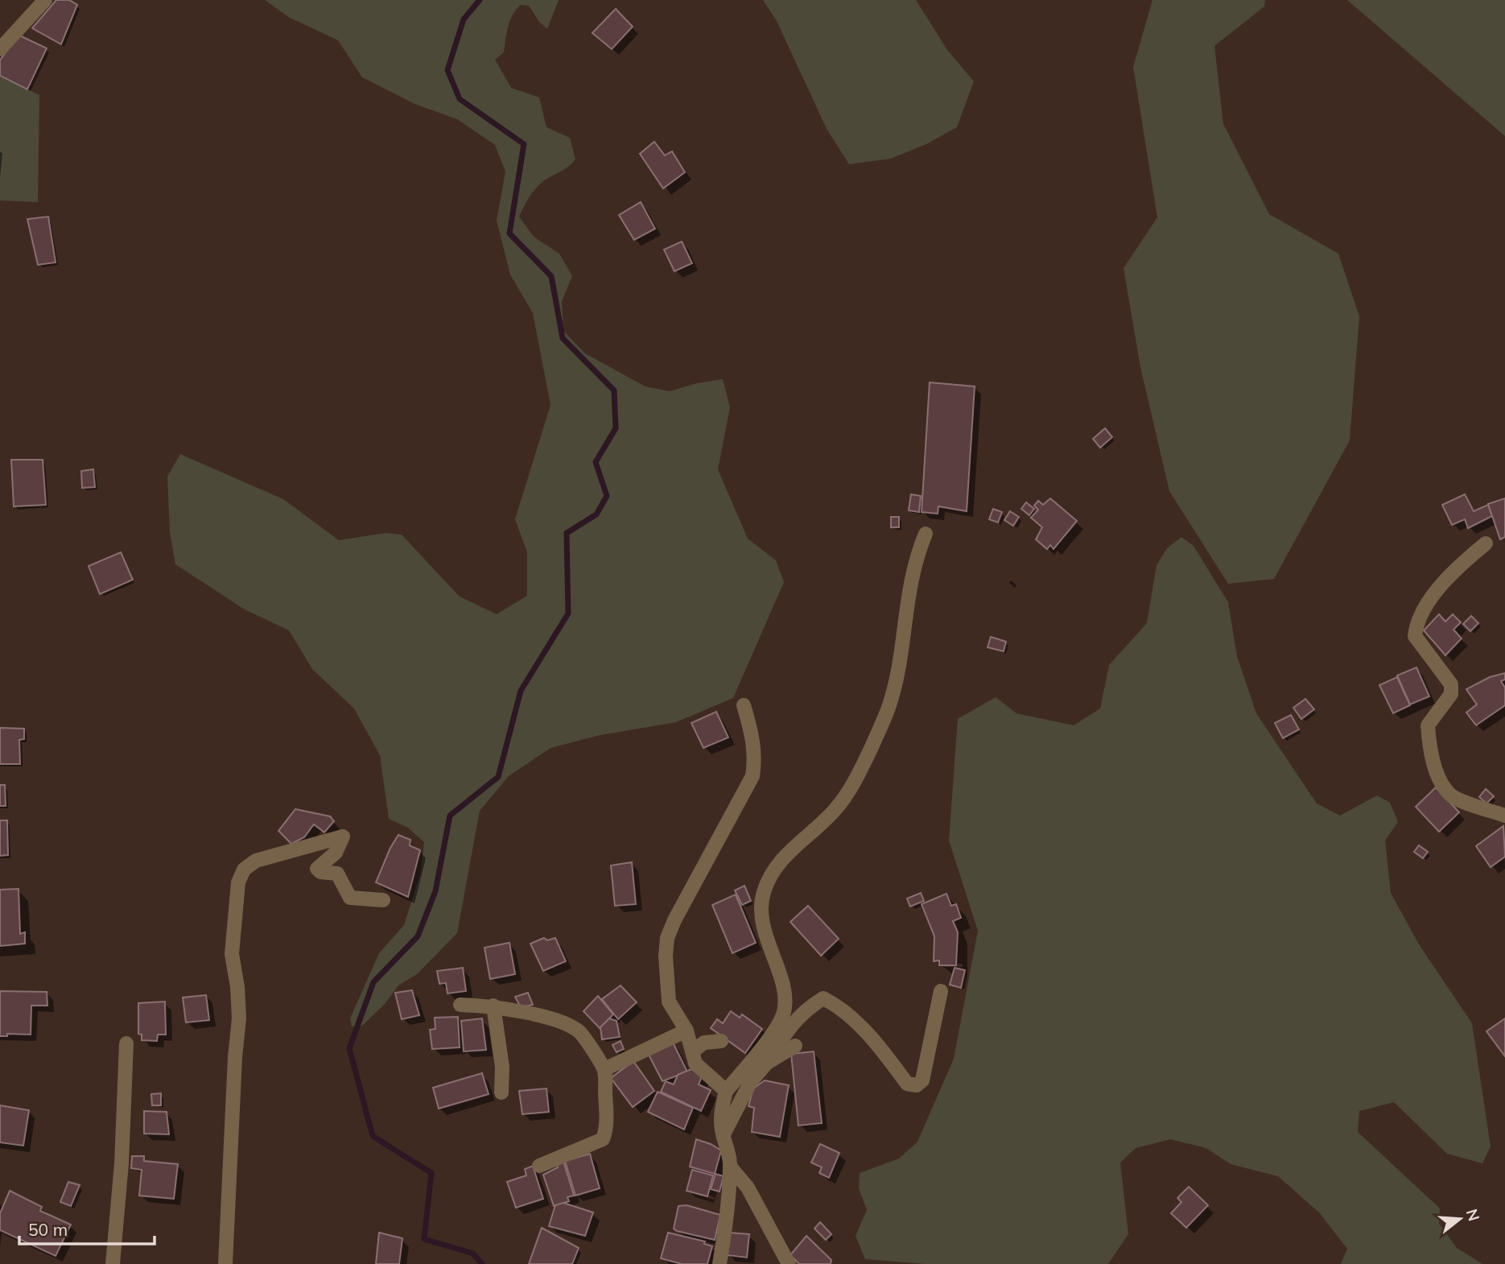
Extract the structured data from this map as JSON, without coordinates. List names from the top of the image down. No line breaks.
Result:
{"scale_bar":"50 m","north":"right"}
